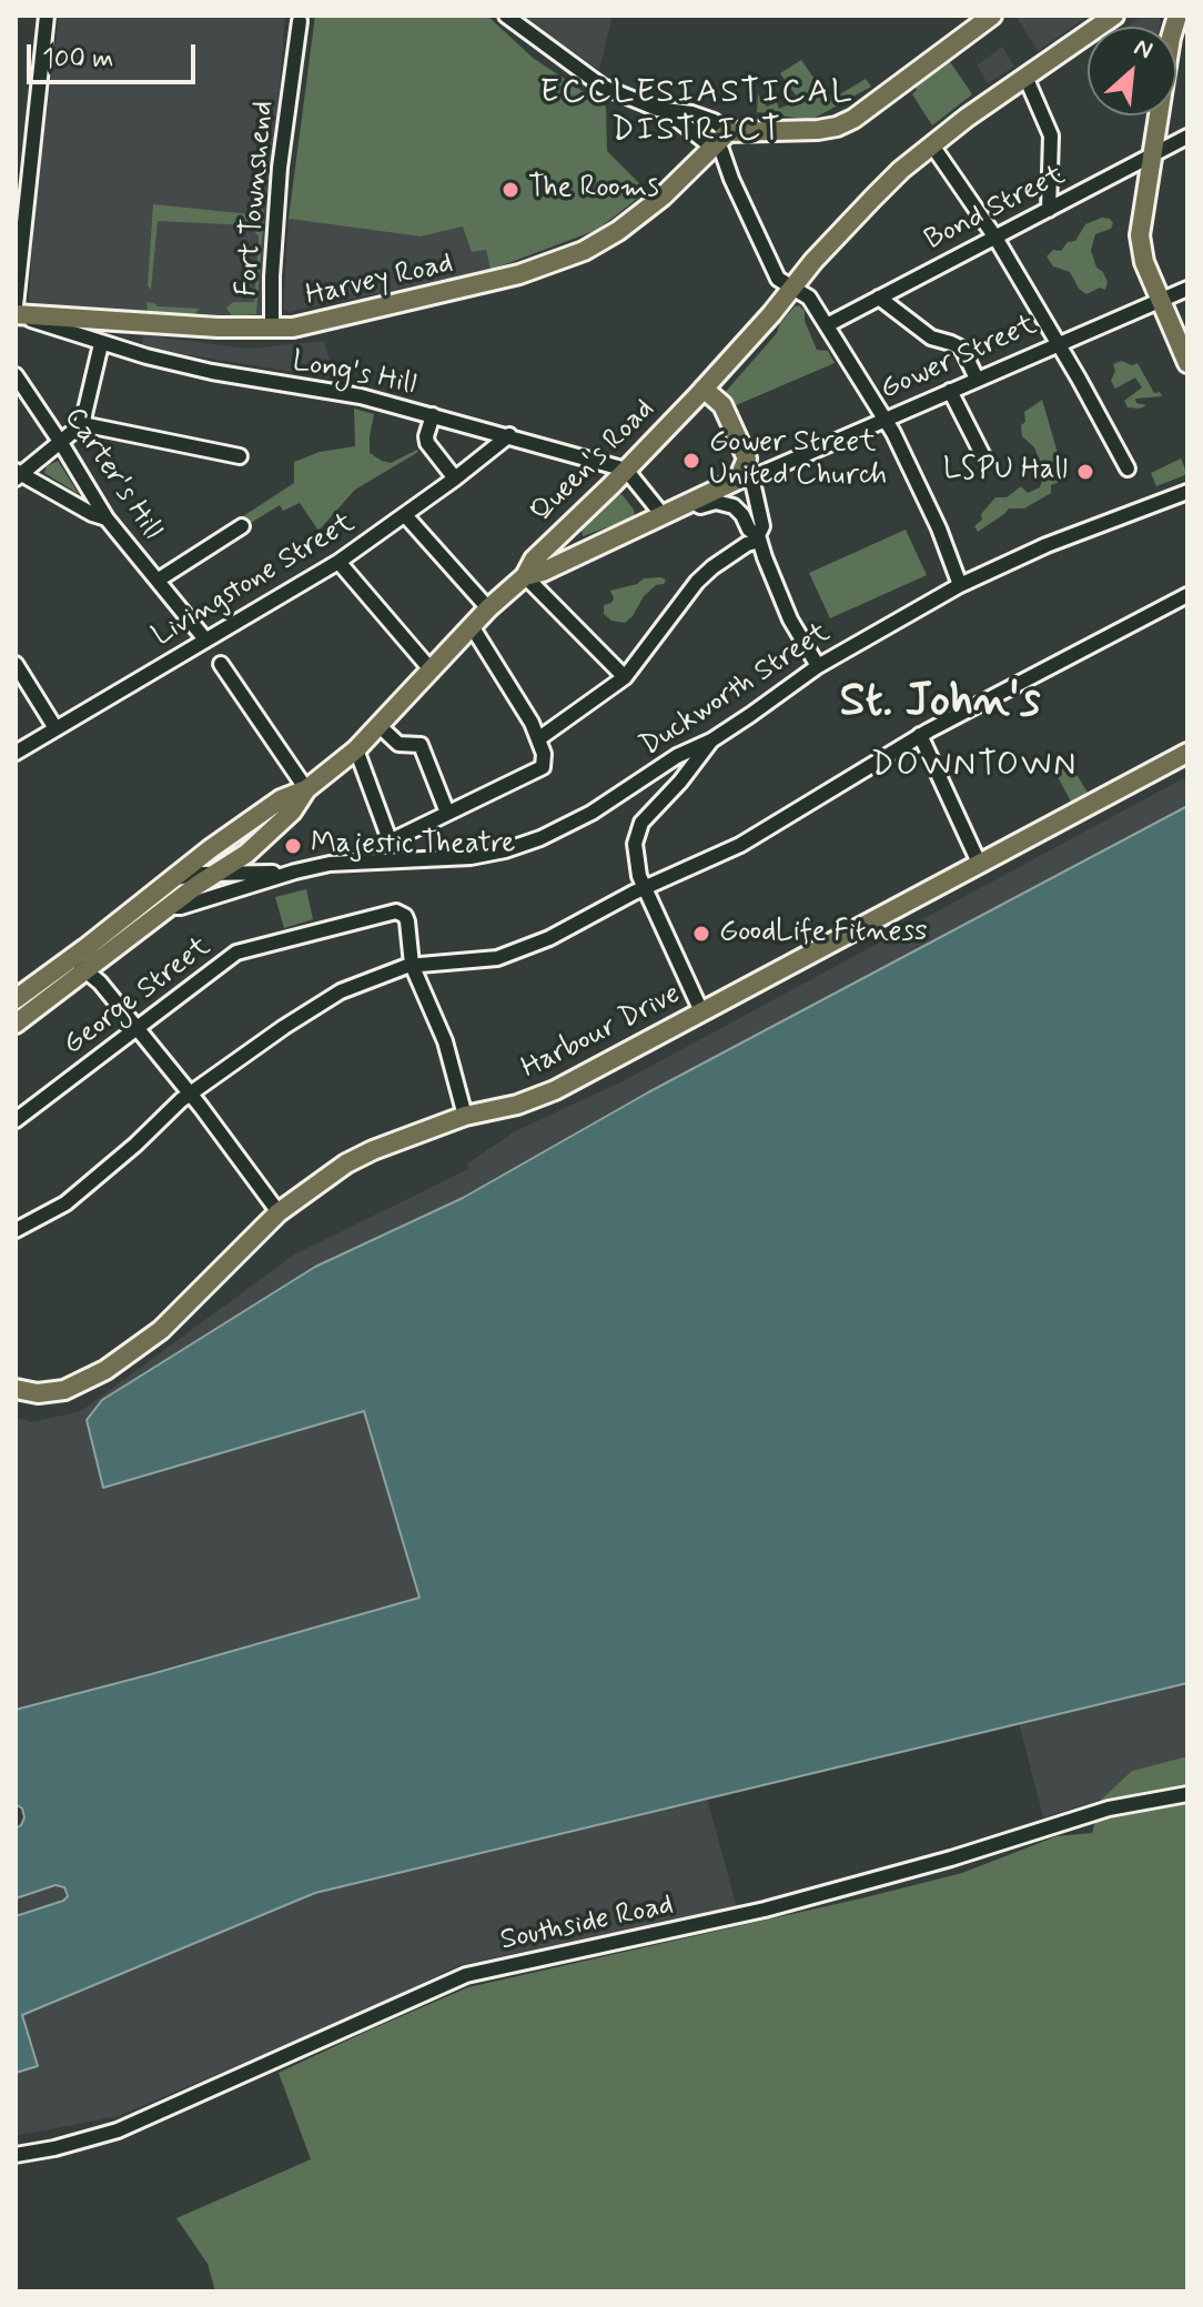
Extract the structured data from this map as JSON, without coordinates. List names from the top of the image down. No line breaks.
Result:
{"streets":{"main road":["Harvey Road","Gower Street","Queen's Road","Harbour Drive"],"street":["Fort Townshend","Bond Street","Long's Hill","Carter's Hill","Livingstone Street","Duckworth Street","George Street","Southside Road"]},"crossings":[["Fort Townshend","Harvey Road"],["Harvey Road","Long's Hill"],["Gower Street","Queen's Road"],["Long's Hill","Queen's Road"],["Long's Hill","Livingstone Street"],["Carter's Hill","Livingstone Street"]],"districts":["ECCLESIASTICAL DISTRICT","St. John's","DOWNTOWN"],"places":["The Rooms","Gower Street United Church","LSPU Hall","Majestic Theatre","GoodLife Fitness"],"scale_bar":"100 m","north":"top right"}
